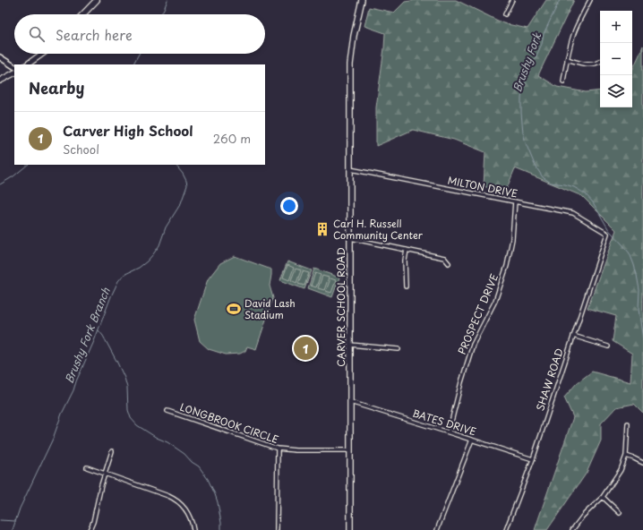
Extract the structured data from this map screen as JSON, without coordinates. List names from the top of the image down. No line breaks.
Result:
{"streets":{"main road":["CARVER SCHOOL ROAD"],"street":["MILTON DRIVE","PROSPECT DRIVE","SHAW ROAD","BATES DRIVE","LONGBROOK CIRCLE"]},"crossings":[["MILTON DRIVE","CARVER SCHOOL ROAD"],["MILTON DRIVE","PROSPECT DRIVE"],["MILTON DRIVE","SHAW ROAD"],["CARVER SCHOOL ROAD","BATES DRIVE"],["CARVER SCHOOL ROAD","LONGBROOK CIRCLE"],["PROSPECT DRIVE","BATES DRIVE"],["SHAW ROAD","BATES DRIVE"]],"water":["Brushy Fork","Brushy Fork Branch"],"places":{"building":["Carl H. Russell Community Center"],"sports":["David Lash Stadium"]},"page":{"map_buttons":["+","−"],"search":"Search here","heading":"Nearby","list":[{"mark":"1","name":"Carver High School","note":"School","value":"260 m"}],"pins":"1"}}
